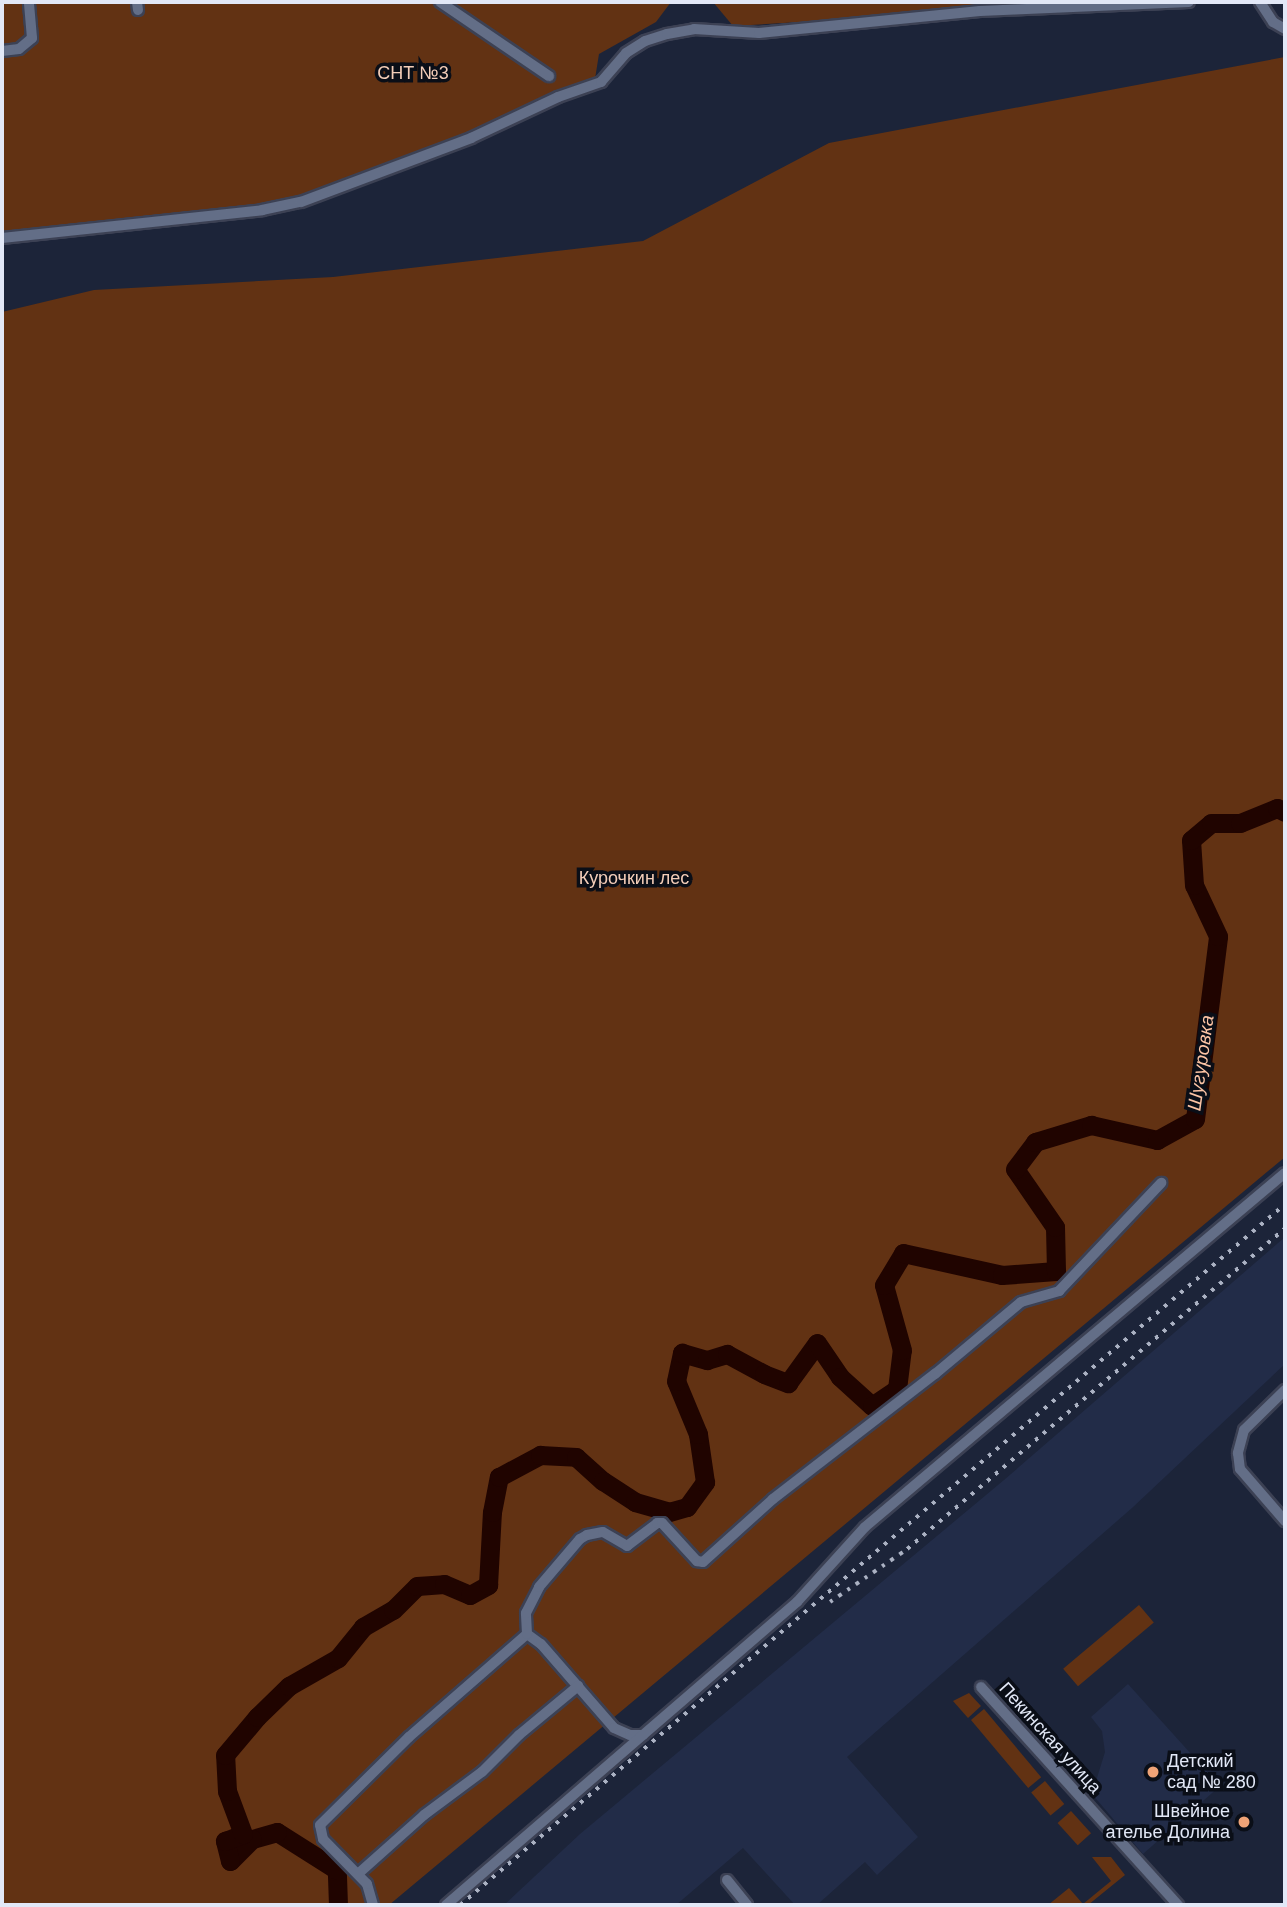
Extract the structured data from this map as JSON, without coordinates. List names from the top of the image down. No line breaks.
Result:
{"streets":{"street":["Пекинская улица"]},"water":["Шугуровка"],"parks":["СНТ №3","Курочкин лес"],"places":["Детский сад № 280","Швейное ателье Долина"]}
